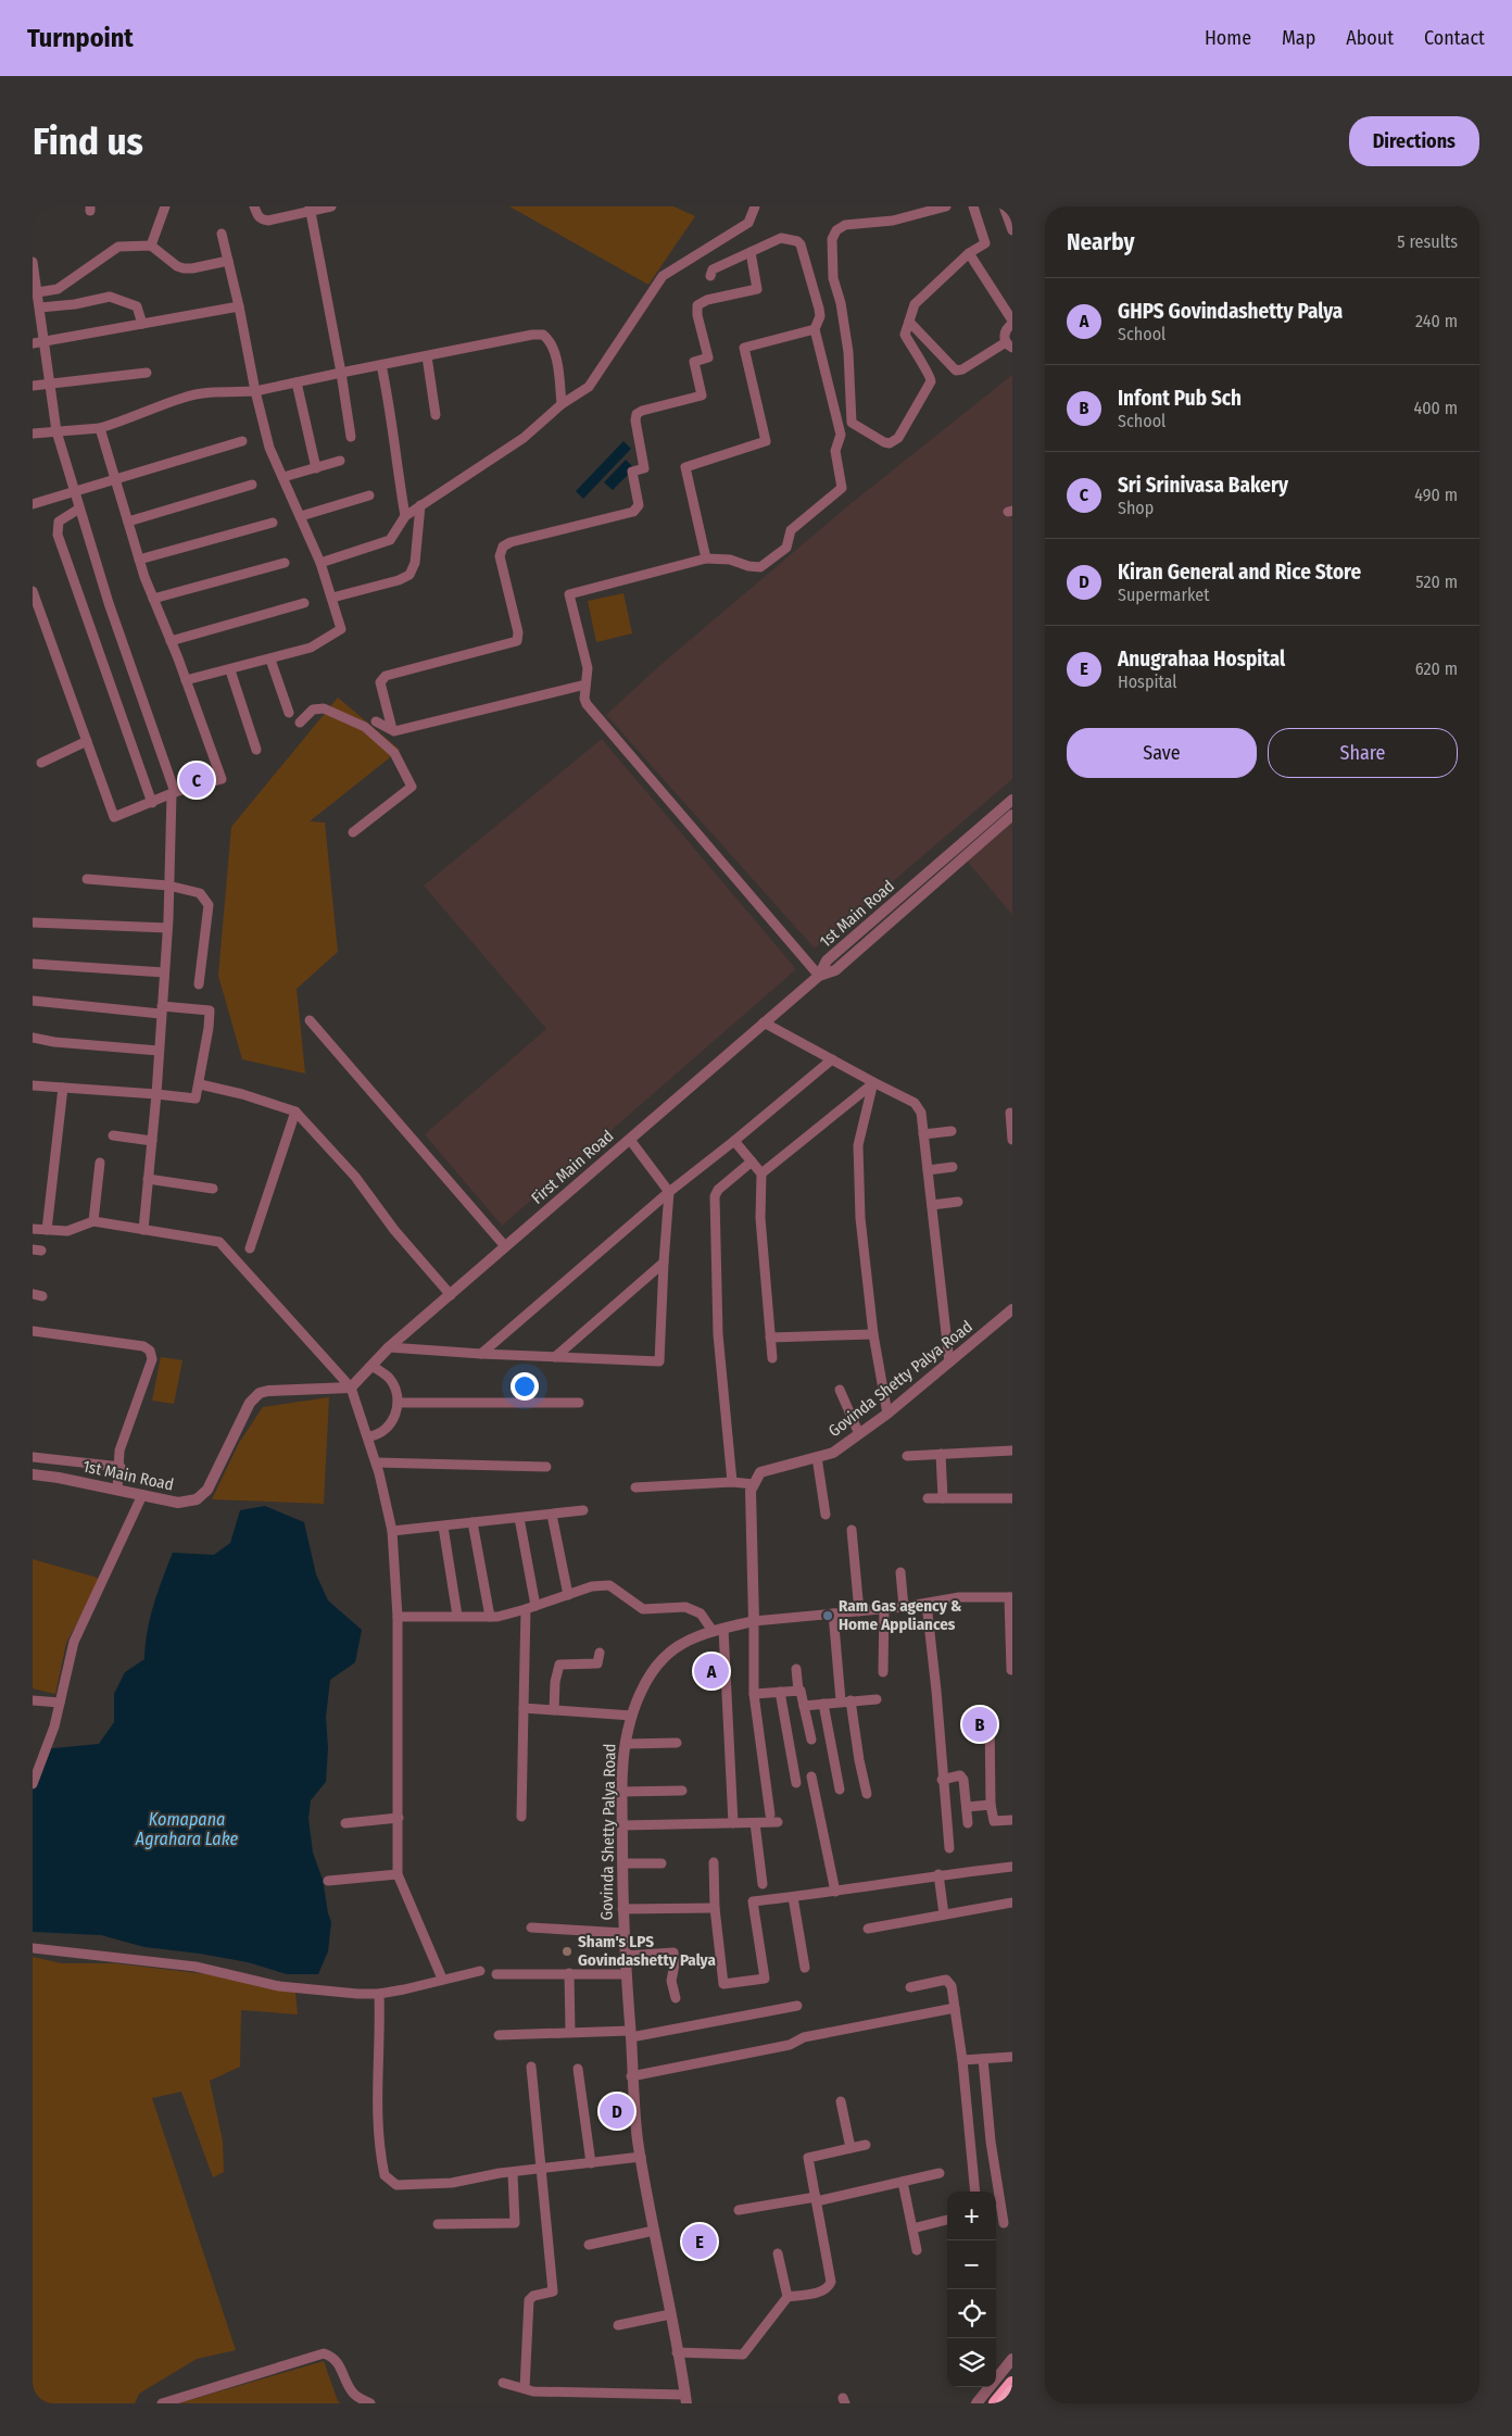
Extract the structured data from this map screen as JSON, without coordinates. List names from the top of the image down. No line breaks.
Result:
{"streets":{"street":["1st Main Road","First Main Road","Govinda Shetty Palya Road"]},"crossings":[["1st Main Road","First Main Road"]],"water":["Komapana Agrahara Lake"],"places":["Ram Gas agency & Home Appliances","Sham's LPS Govindashetty Palya"],"page":{"header":"Turnpoint","nav":["Home","Map","About","Contact"],"buttons":["Directions",["Save","Share"]],"title":"Find us","heading":["Nearby","5 results"],"list":[{"mark":"A","name":"GHPS Govindashetty Palya","note":"School","value":"240 m"},{"mark":"B","name":"Infont Pub Sch","note":"School","value":"400 m"},{"mark":"C","name":"Sri Srinivasa Bakery","note":"Shop","value":"490 m"},{"mark":"D","name":"Kiran General and Rice Store","note":"Supermarket","value":"520 m"},{"mark":"E","name":"Anugrahaa Hospital","note":"Hospital","value":"620 m"}],"pins":["C","A","B","D","E"],"map_buttons":["+","−"]}}
